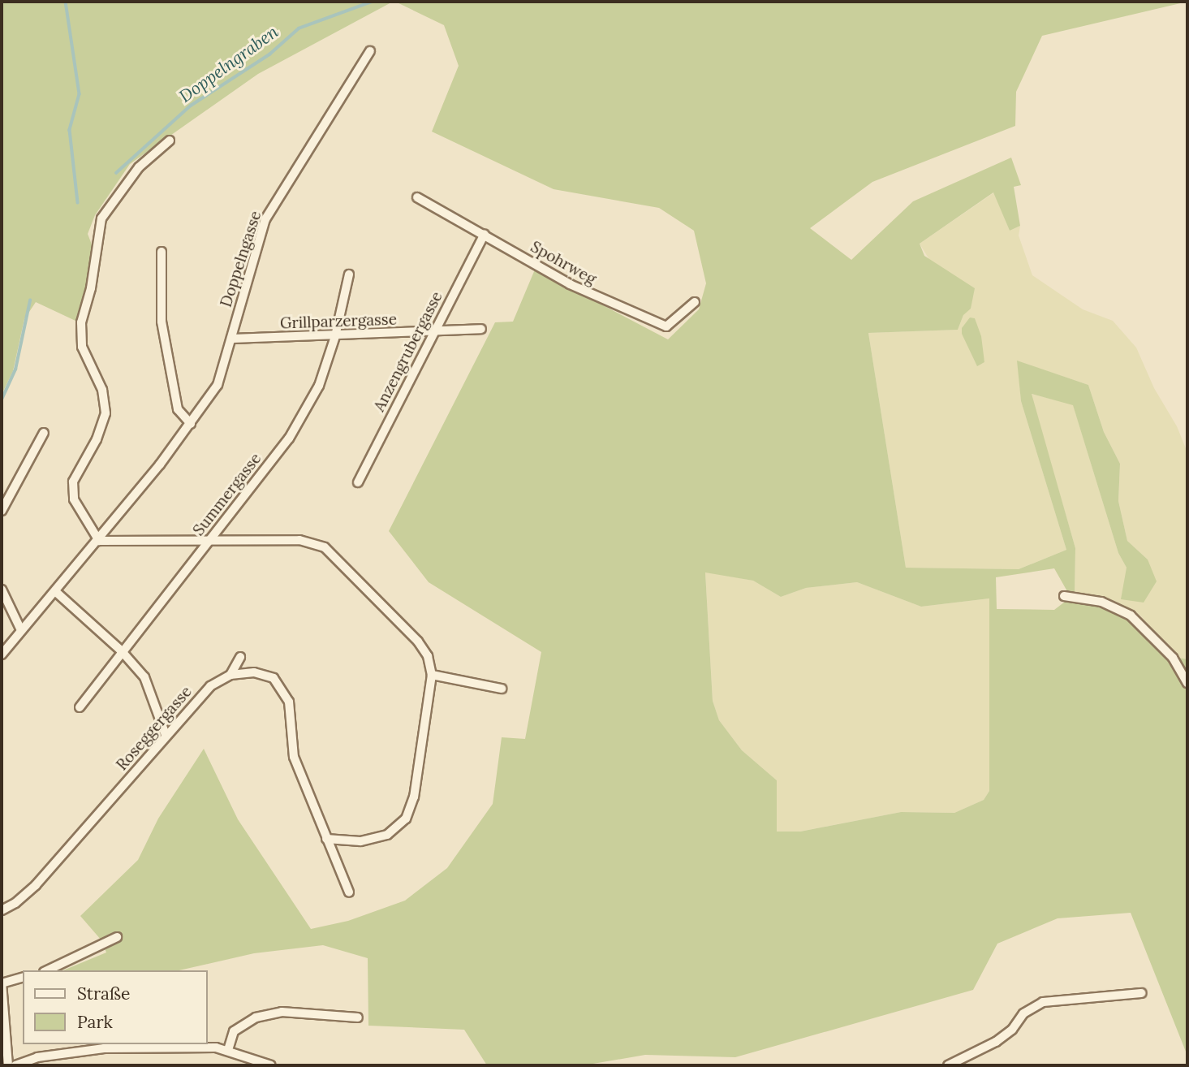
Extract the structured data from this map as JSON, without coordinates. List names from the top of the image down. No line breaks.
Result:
{"streets":{"street":["Doppelngasse","Spohrweg","Grillparzergasse","Anzengrubergasse","Summergasse","Roseggergasse"]},"crossings":[["Doppelngasse","Grillparzergasse"],["Spohrweg","Anzengrubergasse"],["Grillparzergasse","Anzengrubergasse"],["Grillparzergasse","Summergasse"]],"water":["Doppelngraben"],"legend":["Straße","Park"]}
